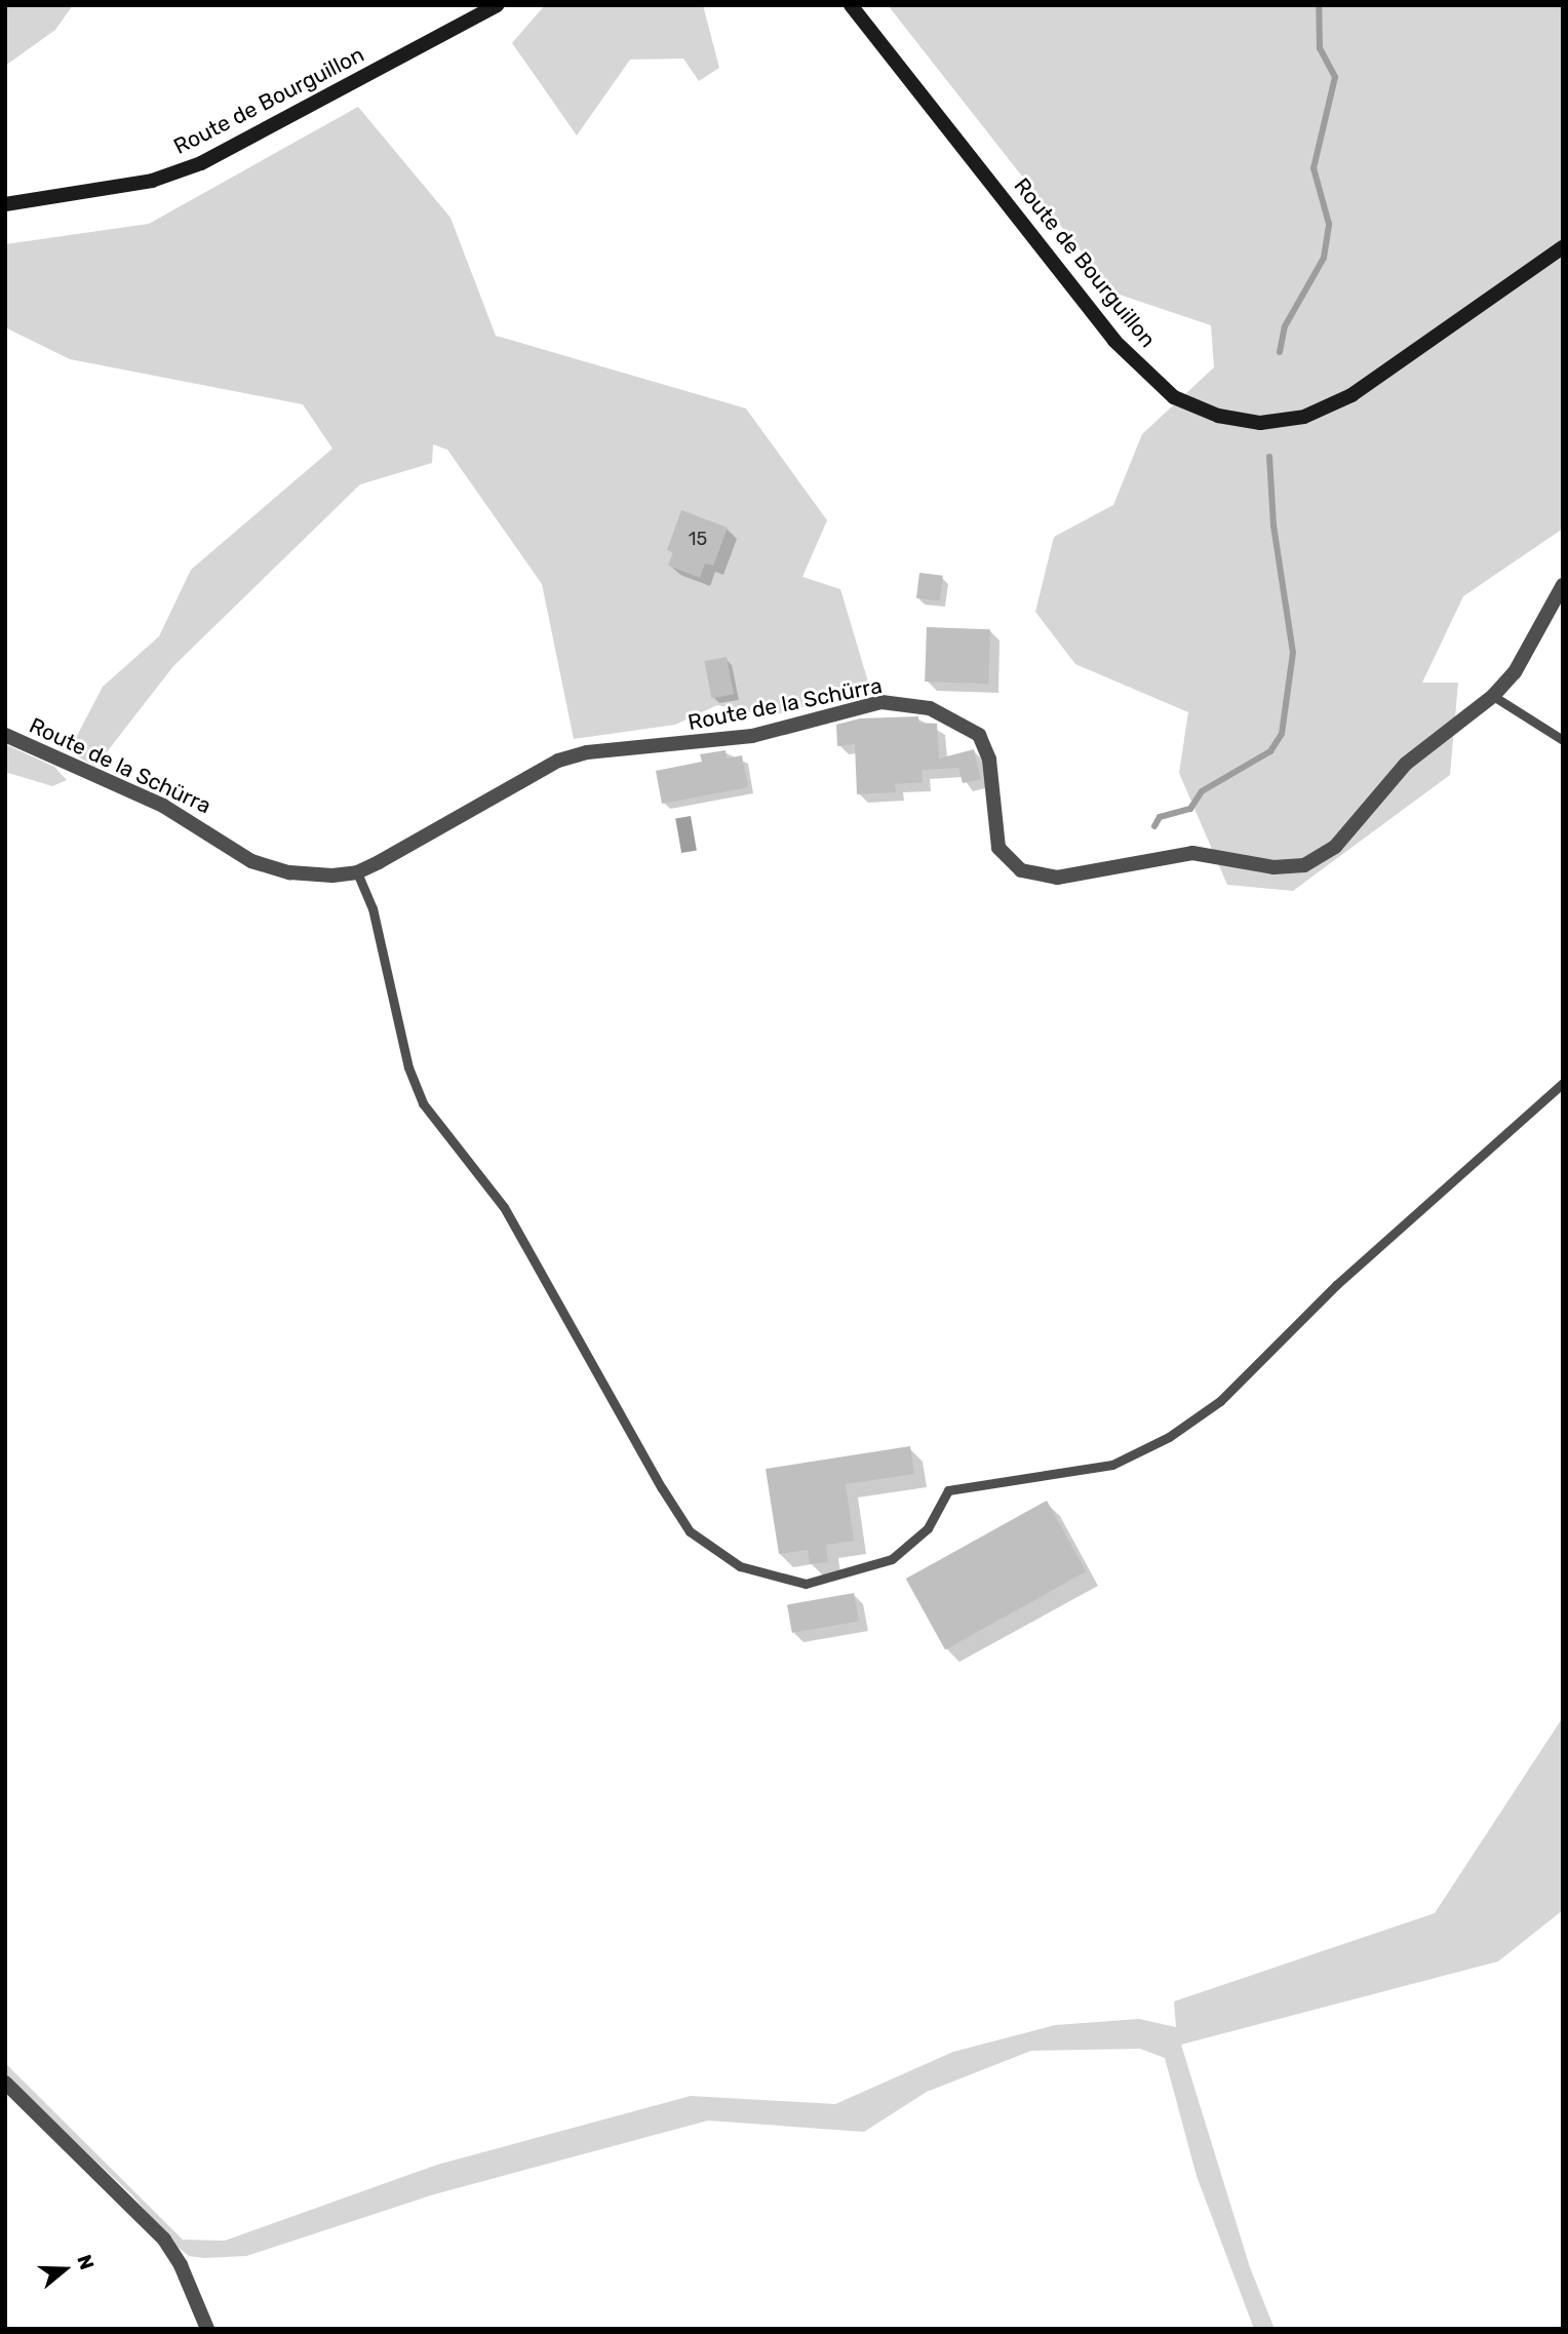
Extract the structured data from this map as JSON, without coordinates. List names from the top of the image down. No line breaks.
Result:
{"streets":{"main road":["Route de Bourguillon"],"street":["Route de la Schürra"]},"house_numbers":["15"],"north":"right"}
